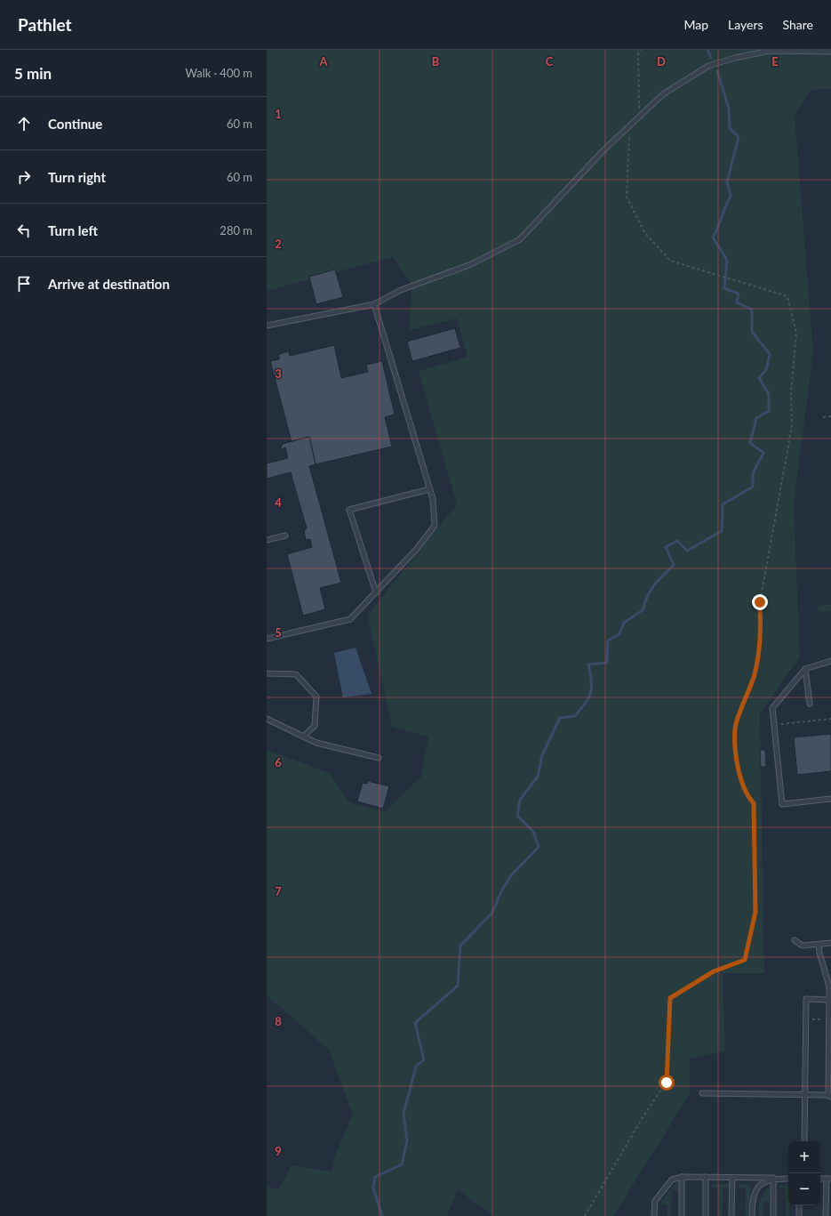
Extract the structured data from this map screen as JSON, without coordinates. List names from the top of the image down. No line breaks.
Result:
{"page":{"header":"Pathlet","nav":["Map","Layers","Share"],"heading":["5 min","Walk · 400 m"],"list":[["Continue","60 m"],["Turn right","60 m"],["Turn left","280 m"],"Arrive at destination"],"map_buttons":["+","−"]},"grid":{"columns":["A","B","C","D","E"],"rows":["1","2","3","4","5","6","7","8","9"]}}
